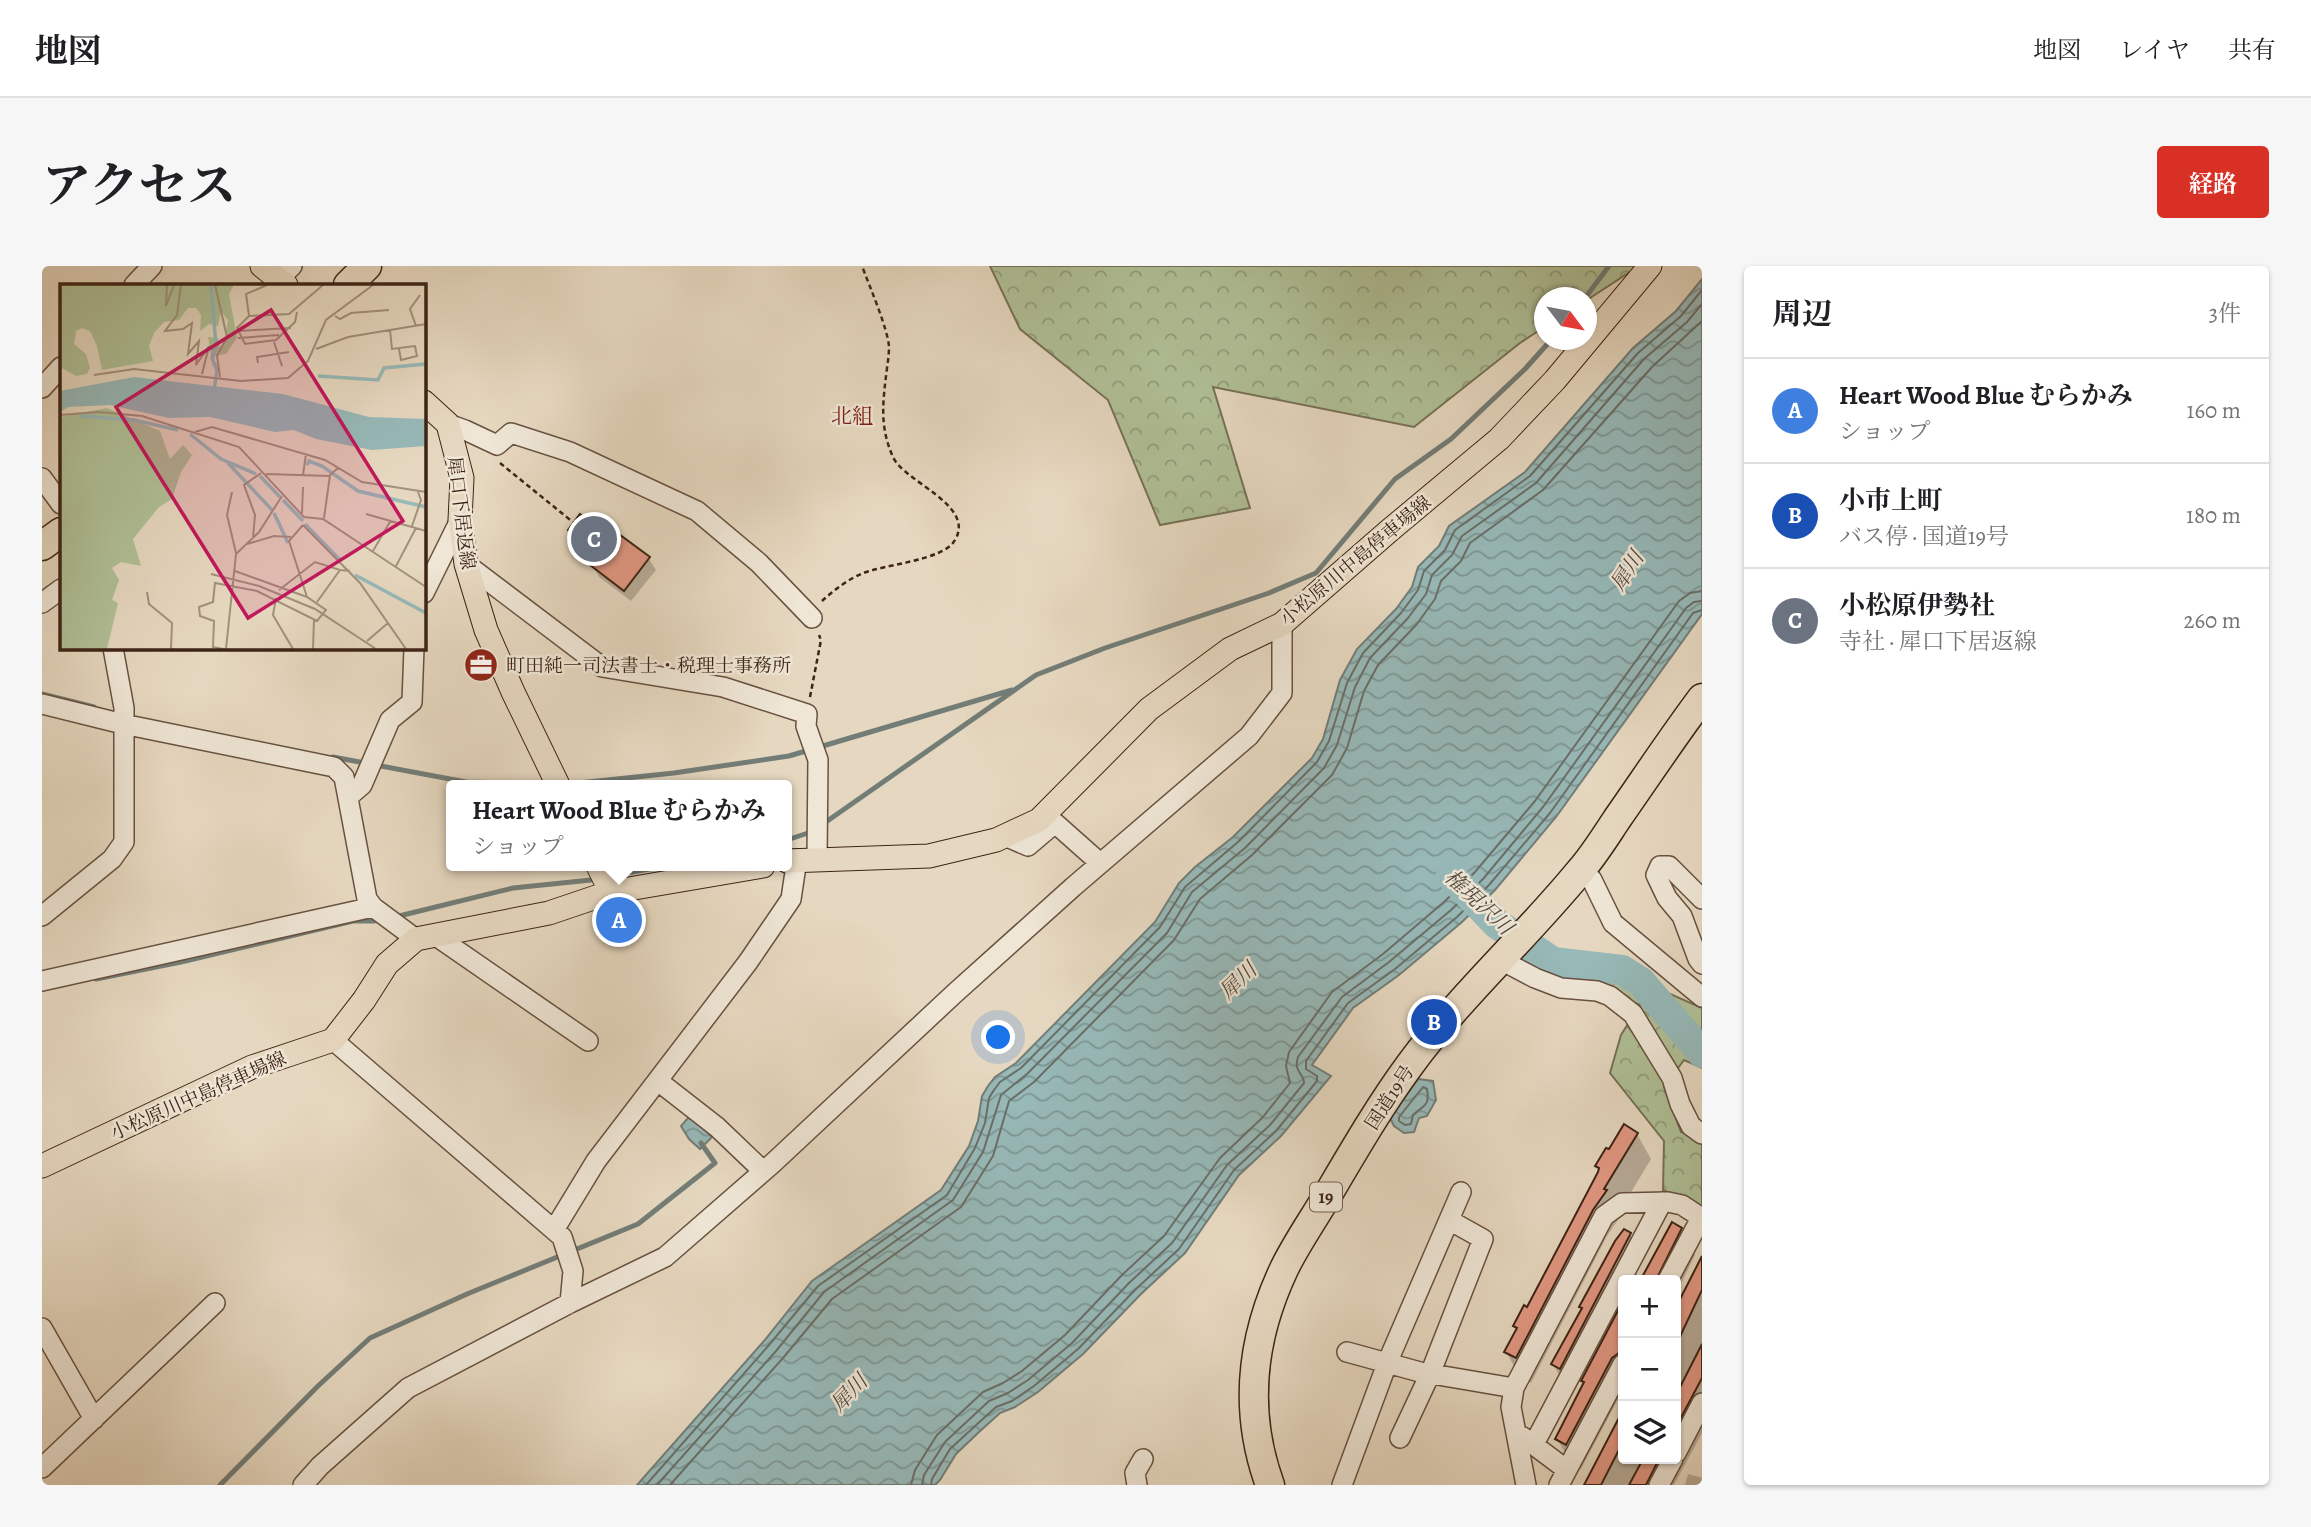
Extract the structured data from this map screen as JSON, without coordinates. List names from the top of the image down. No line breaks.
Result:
{"streets":{"highway":["国道19号","19"],"main road":["犀口下居返線","小松原川中島停車場線"]},"districts":["北組"],"water":["犀川","権現沢川"],"places":{"office":["町田純一司法書士・税理士事務所"]},"north":"bottom right","page":{"header":"地図","nav":["地図","レイヤ","共有"],"title":"アクセス","buttons":"経路","heading":["周辺","3件"],"list":[{"mark":"A","name":"Heart Wood Blue むらかみ","note":"ショップ","value":"160 m"},{"mark":"B","name":"小市上町","note":"バス停 · 国道19号","value":"180 m"},{"mark":"C","name":"小松原伊勢社","note":"寺社 · 犀口下居返線","value":"260 m"}],"pins":["C","A","B"],"popup":["Heart Wood Blue むらかみ","ショップ"],"map_buttons":["+","−"]}}
